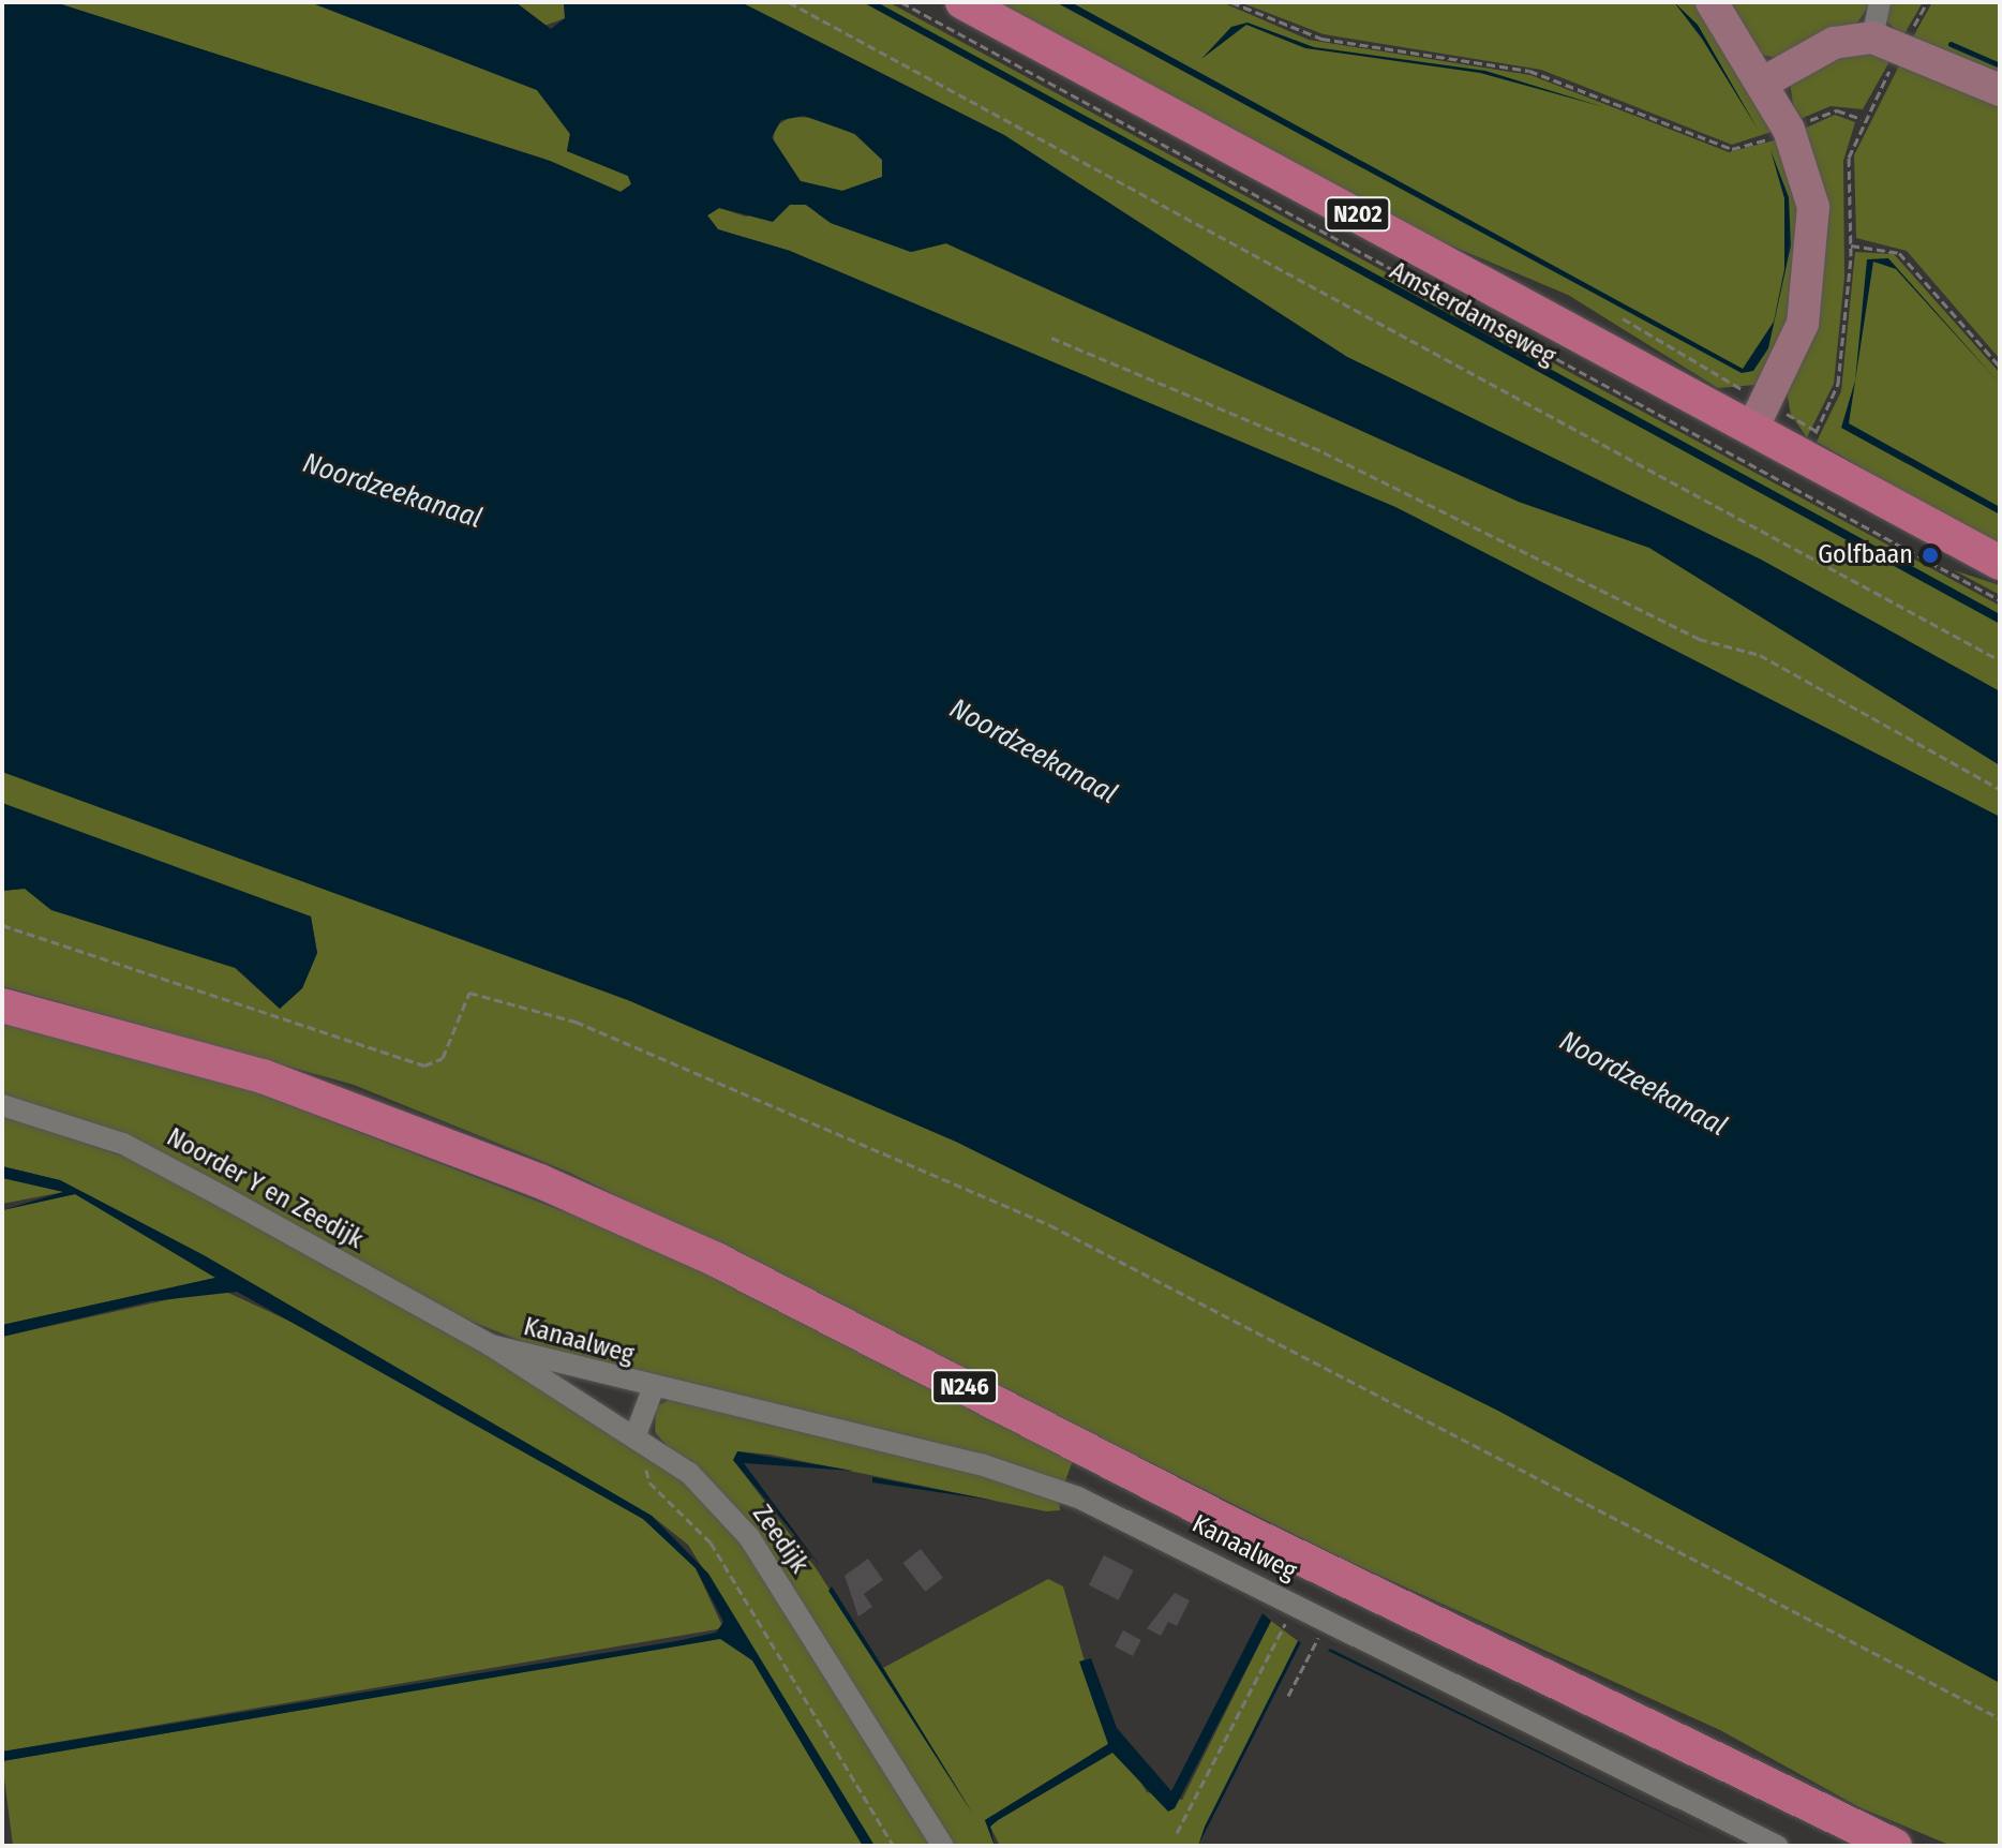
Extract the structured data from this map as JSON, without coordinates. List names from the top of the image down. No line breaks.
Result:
{"streets":{"main road":["N202","Amsterdamseweg","N246"],"street":["Noorder Y en Zeedijk","Kanaalweg","Zeedijk"]},"crossings":[["Noorder Y en Zeedijk","Kanaalweg"],["Noorder Y en Zeedijk","Zeedijk"],["Kanaalweg","Zeedijk"]],"water":["Noordzeekanaal"],"places":["Golfbaan"]}
